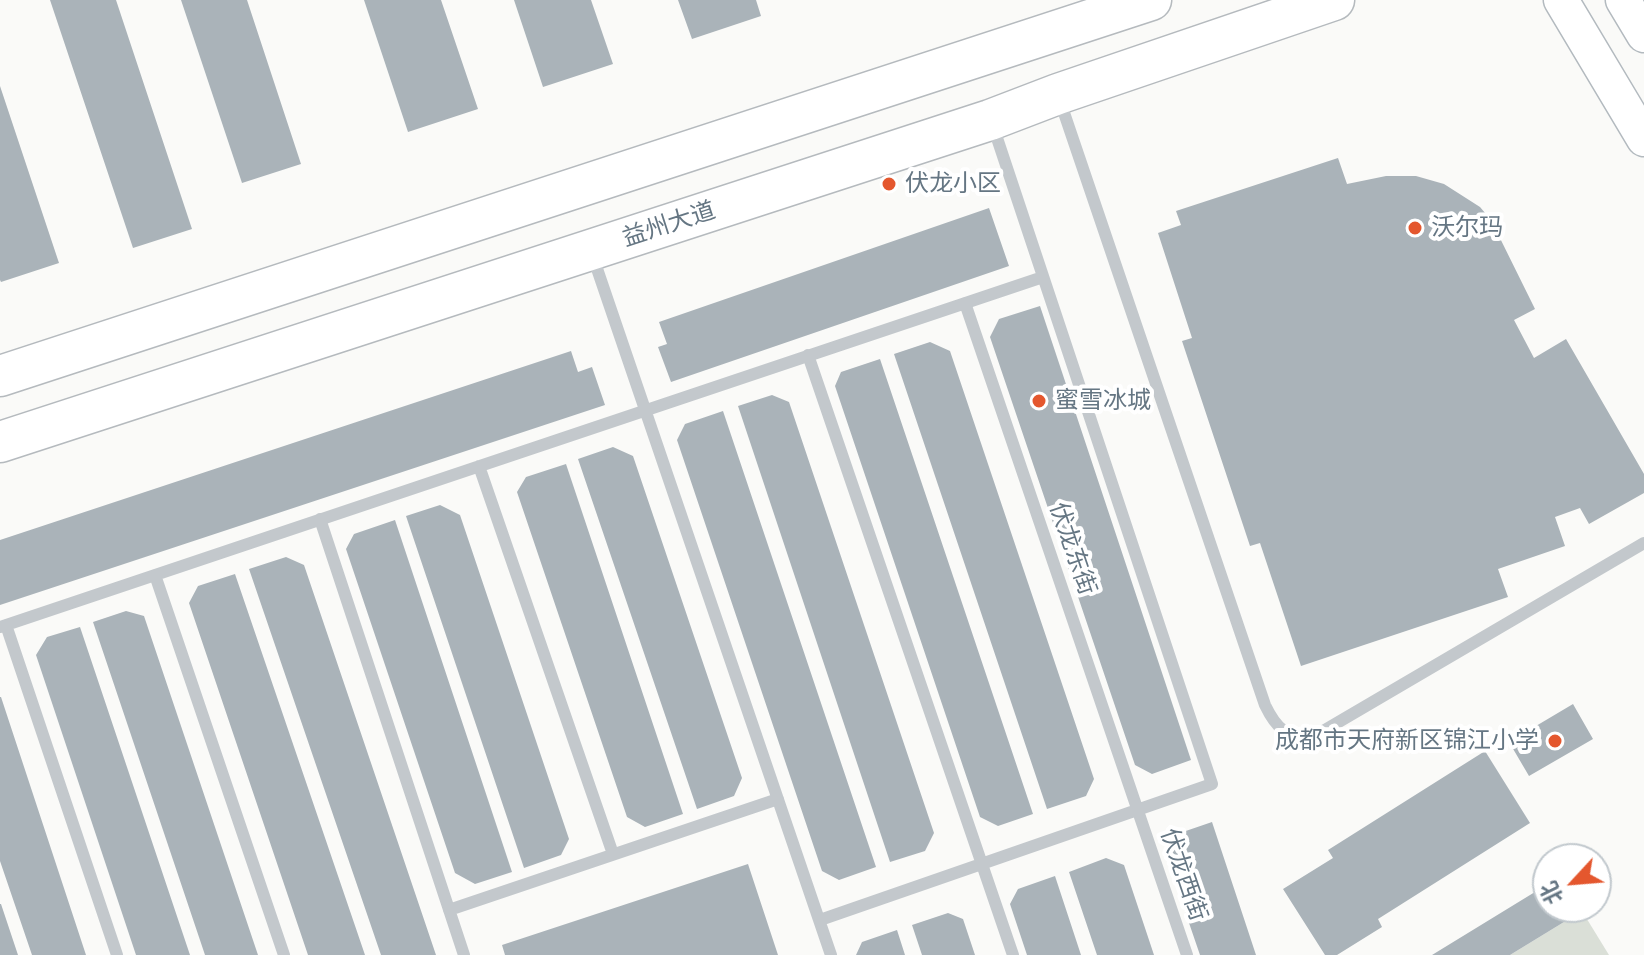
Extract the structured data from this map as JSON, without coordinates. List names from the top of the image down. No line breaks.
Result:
{"streets":{"main road":["益州大道"],"lane":["伏龙东街","伏龙西街"]},"crossings":[["伏龙东街","伏龙西街"]],"places":["伏龙小区","沃尔玛","蜜雪冰城","成都市天府新区锦江小学"],"north":"bottom left"}
